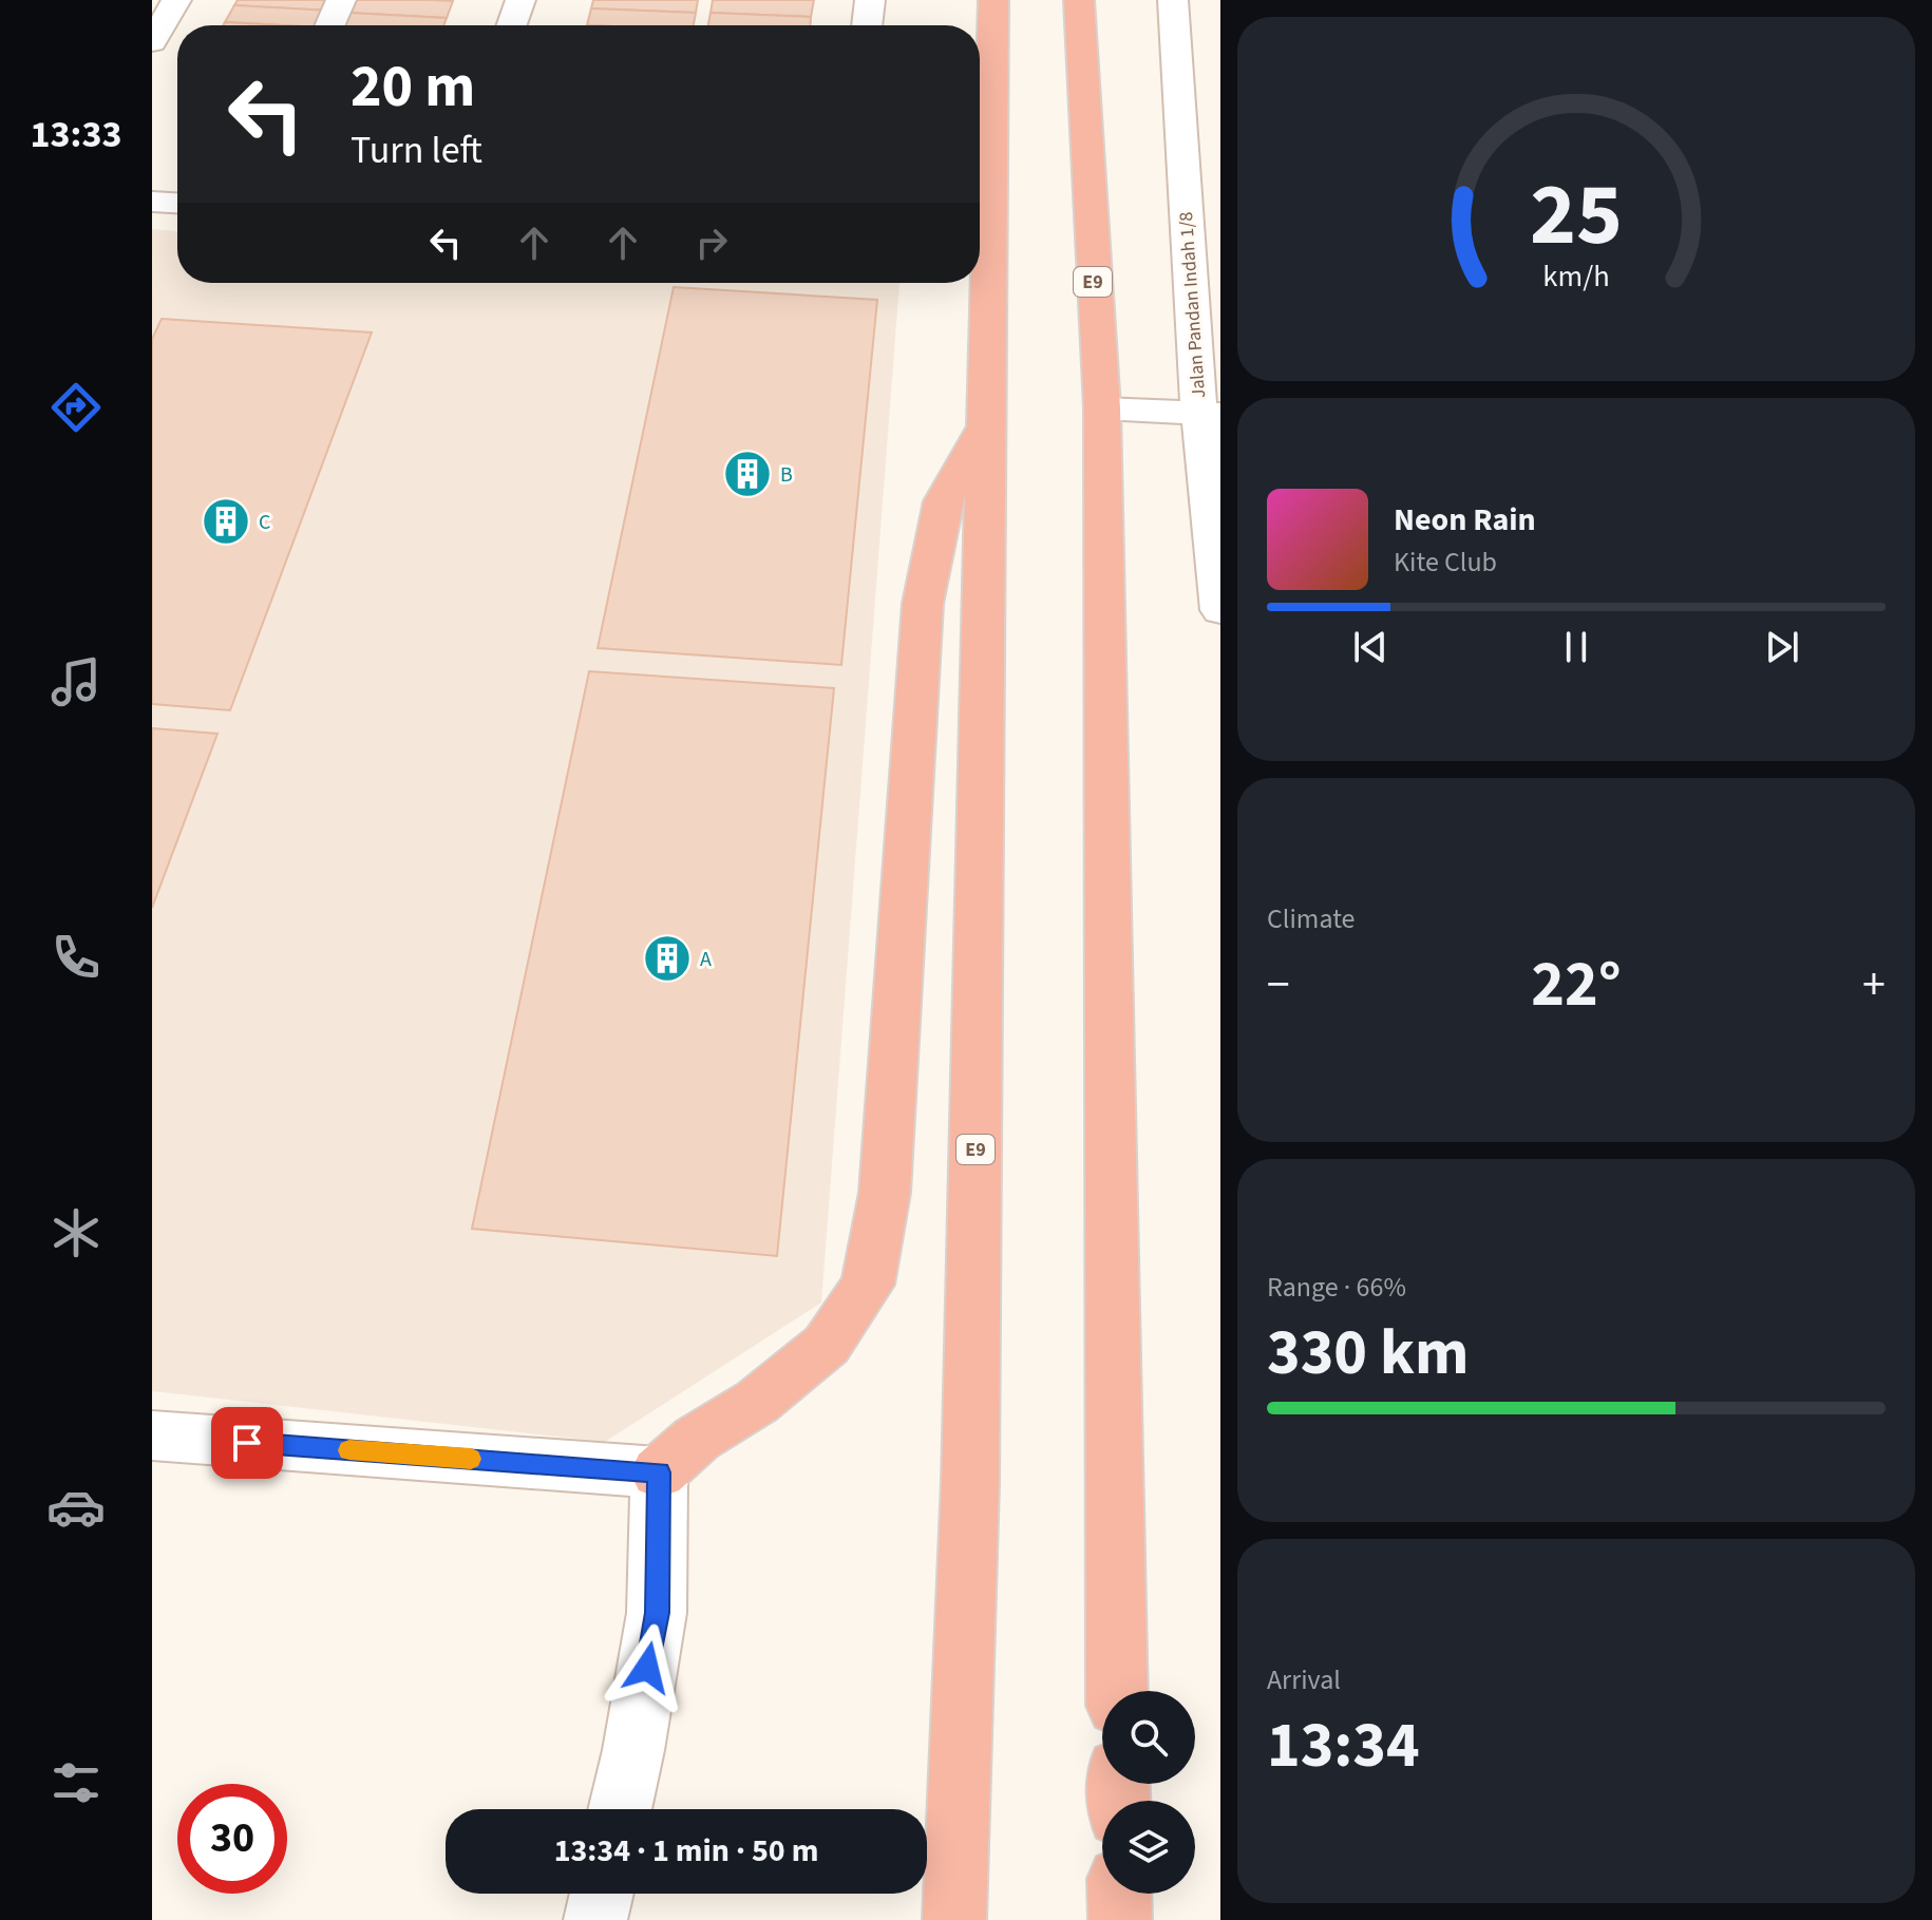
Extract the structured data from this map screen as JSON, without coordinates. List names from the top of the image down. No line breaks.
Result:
{"streets":{"highway":["E9"],"street":["Jalan Pandan Indah 1/8"]},"places":{"building":["B","C","A"]},"page":{"tabs":"13:33","turn":["20 m","Turn left"],"song":["Neon Rain","Kite Club"],"tile":["Climate",["Range · 66%","330 km"],["Arrival","13:34"]],"heat":["−","22°","+"],"limit":"30","trip":"13:34 · 1 min · 50 m","gauge":["25","km/h"]}}
